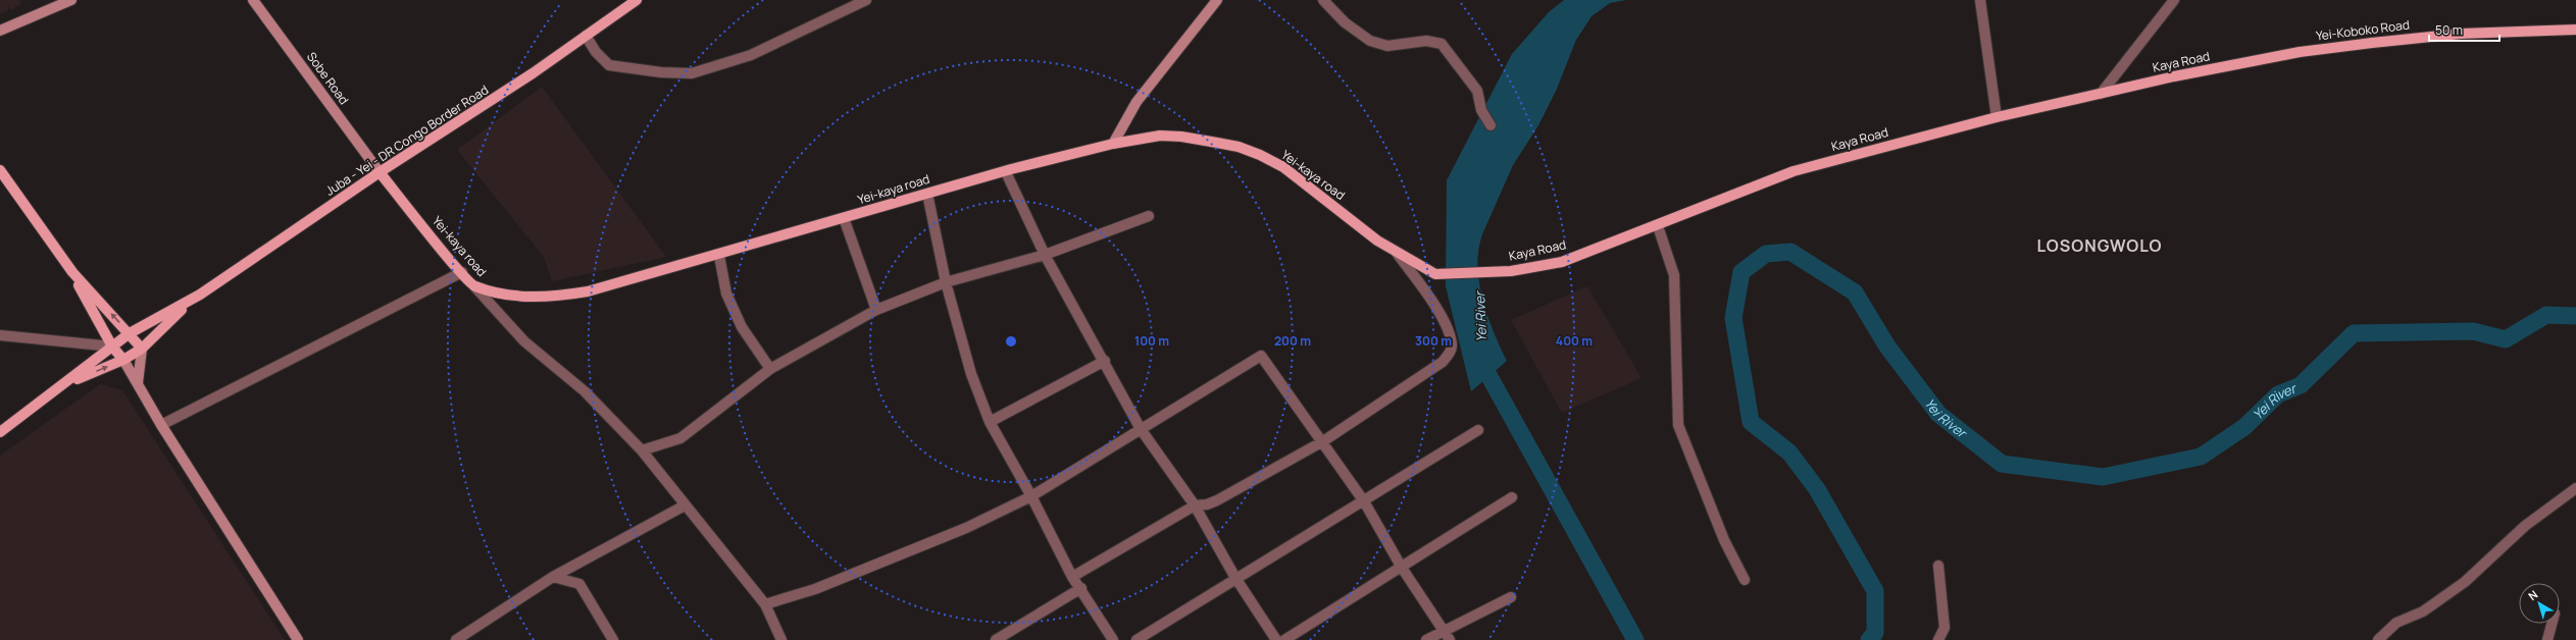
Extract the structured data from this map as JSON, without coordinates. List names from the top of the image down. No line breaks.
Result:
{"streets":{"main road":["Yei-Koboko Road","Kaya Road","Juba - Yei - DR Congo Border Road","Yei-kaya road"],"street":["Sobe Road"]},"crossings":[["Yei-Koboko Road","Kaya Road"],["Kaya Road","Yei-kaya road"],["Sobe Road","Juba - Yei - DR Congo Border Road"],["Sobe Road","Yei-kaya road"],["Juba - Yei - DR Congo Border Road","Yei-kaya road"]],"districts":["LOSONGWOLO"],"water":["Yei River"],"scale_bar":"50 m","north":"top left","rings":["100 m","200 m","300 m","400 m"]}
